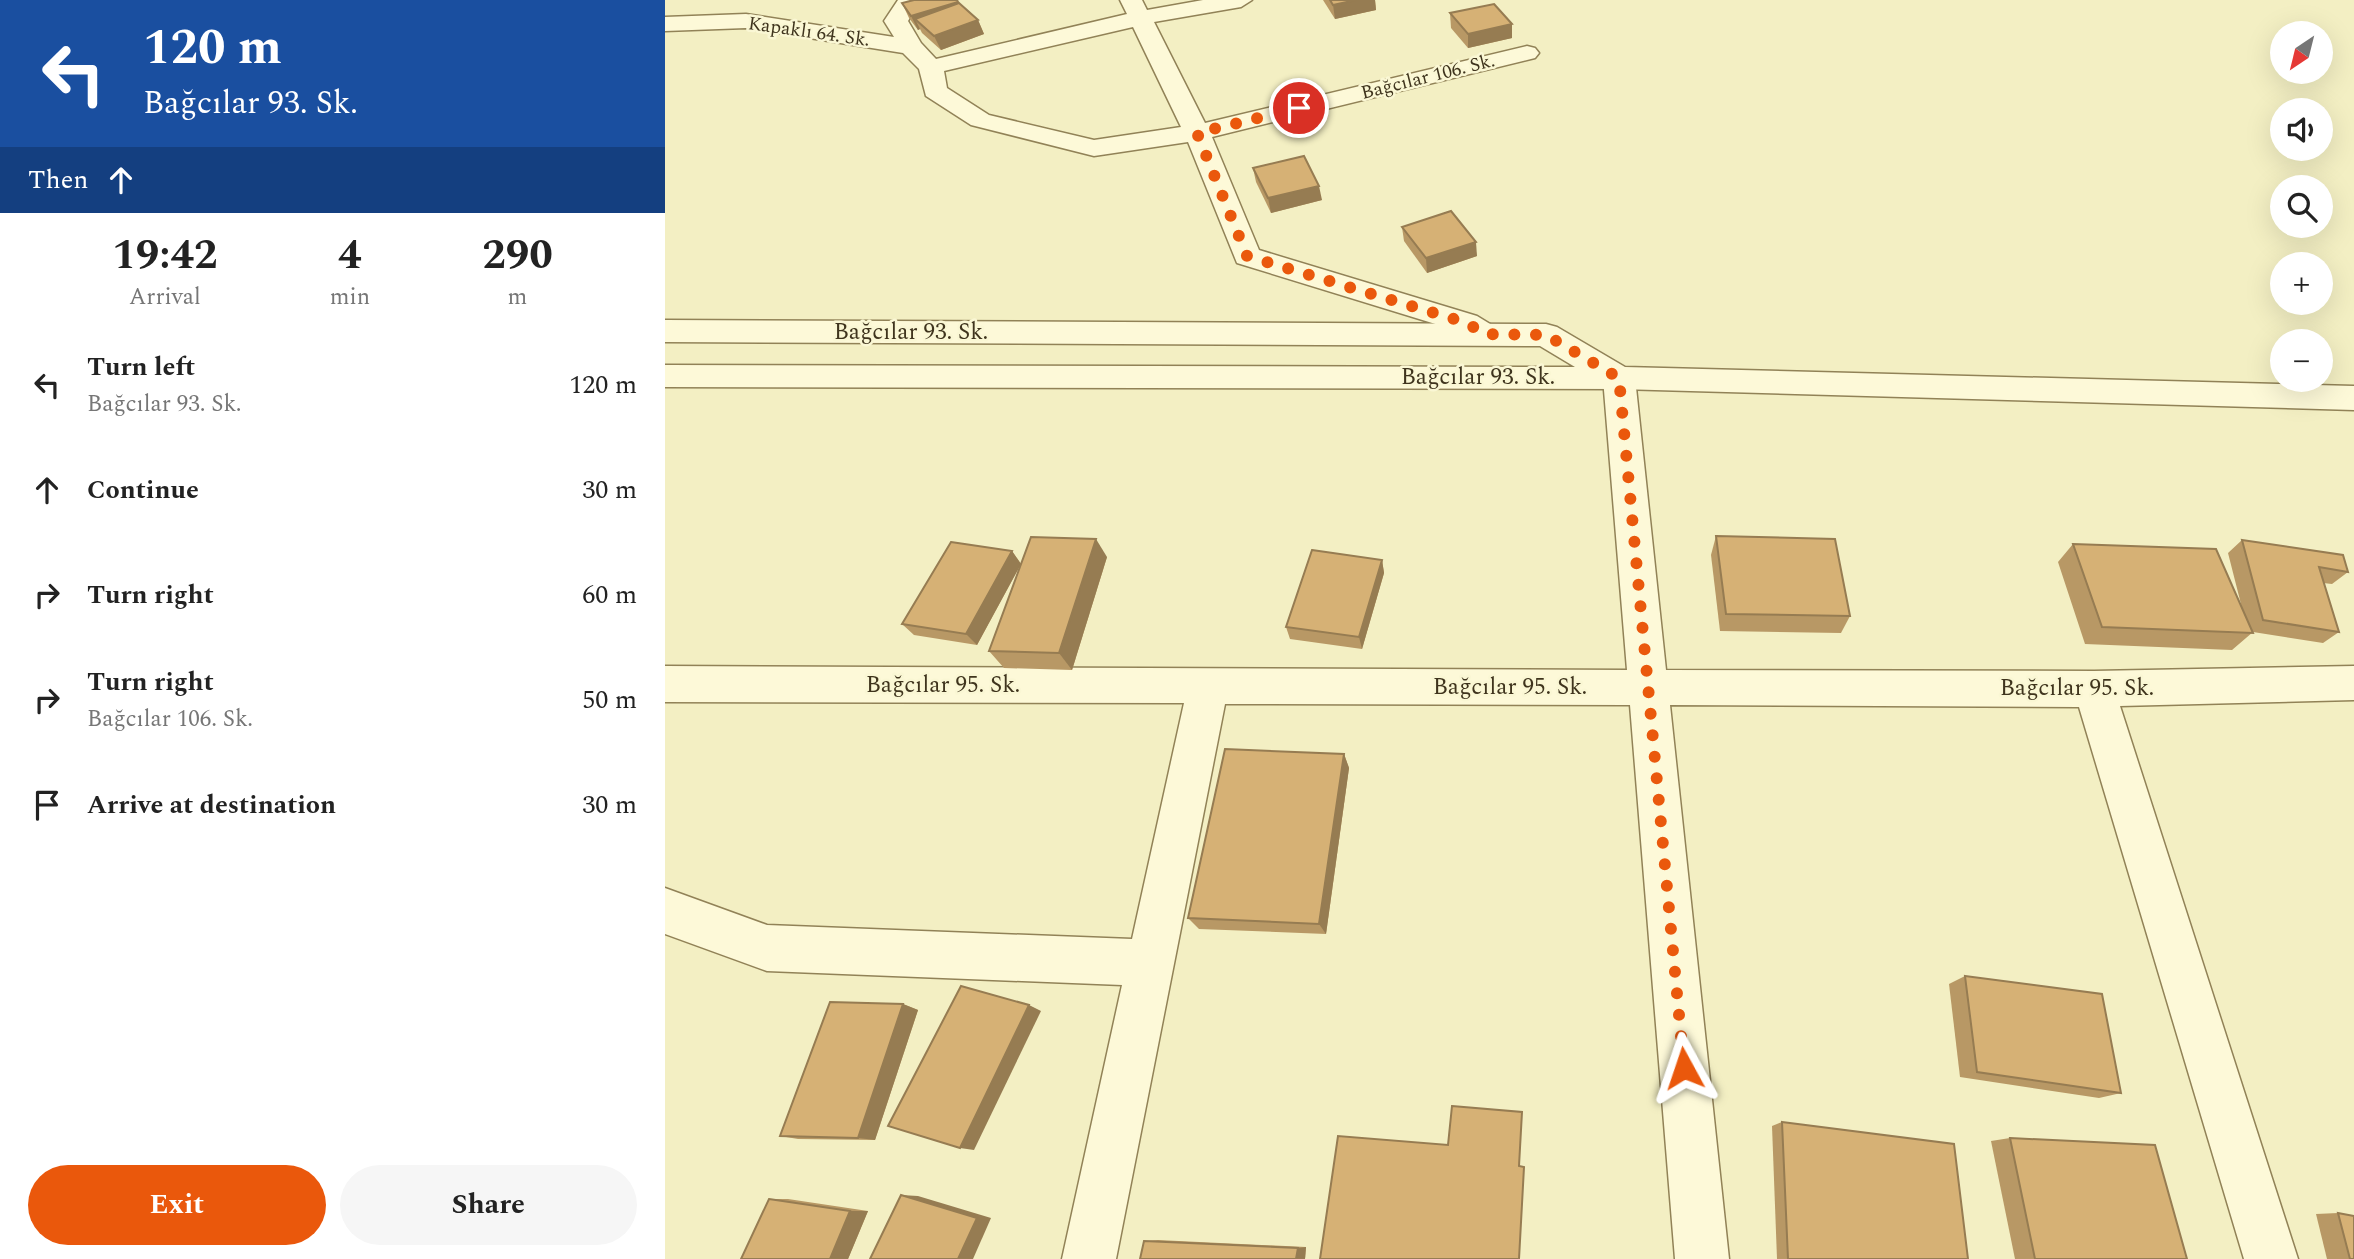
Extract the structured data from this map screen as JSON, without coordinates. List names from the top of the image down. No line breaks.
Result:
{"streets":{"street":["Kapaklı 64. Sk.","Bağcılar 106. Sk.","Bağcılar 93. Sk.","Bağcılar 95. Sk."]},"crossings":[["Kapaklı 64. Sk.","Bağcılar 106. Sk."]],"north":"bottom left","page":{"turn":["120 m","Bağcılar 93. Sk."],"map_buttons":["+","−"],"then":"Then","eta":["19:42","Arrival","4","min","290","m"],"list":[{"name":"Turn left","note":"Bağcılar 93. Sk.","value":"120 m"},{"name":"Continue","value":"30 m"},{"name":"Turn right","value":"60 m"},{"name":"Turn right","note":"Bağcılar 106. Sk.","value":"50 m"},{"name":"Arrive at destination","value":"30 m"}],"buttons":["Exit","Share"]}}
